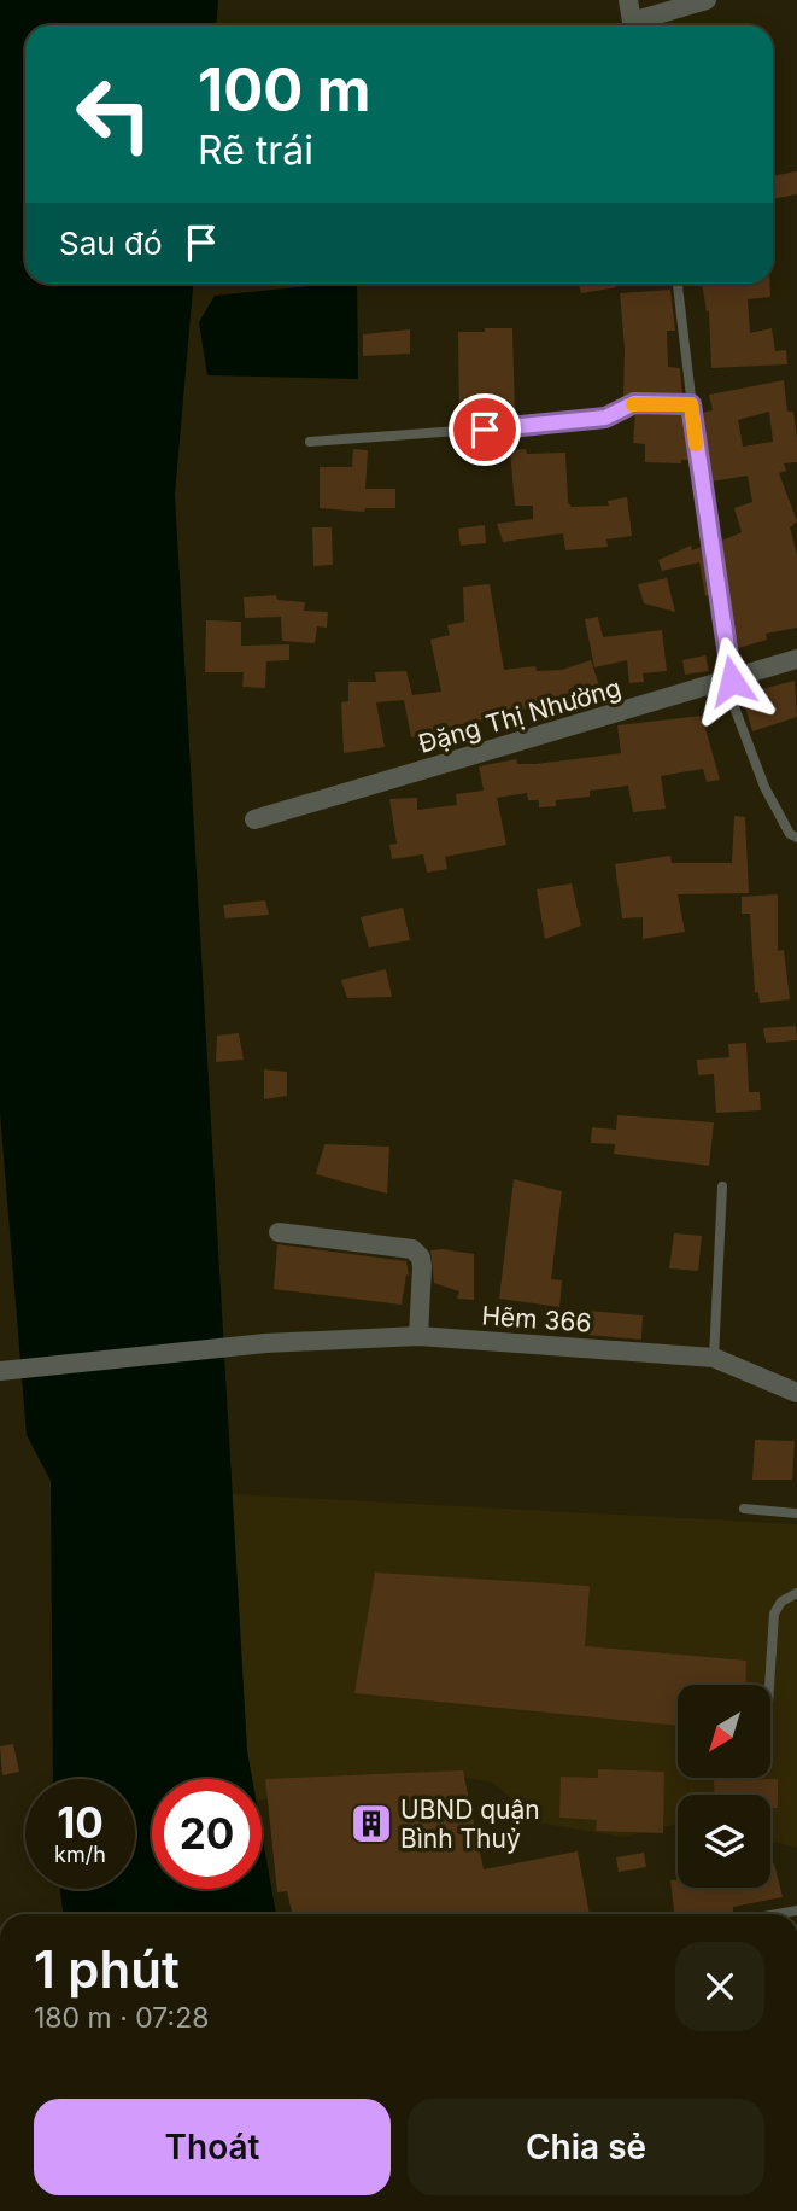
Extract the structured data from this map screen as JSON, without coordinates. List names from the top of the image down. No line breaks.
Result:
{"streets":{"street":["Đặng Thị Nhường","Hẽm 366"]},"places":{"building":["UBND quận Bình Thuỷ"]},"north":"bottom left","page":{"turn":["100 m","Rẽ trái"],"then":"Sau đó","speed":"10 km/h","limit":"20","heading":["1 phút","180 m · 07:28"],"buttons":["Thoát","Chia sẻ"]}}
